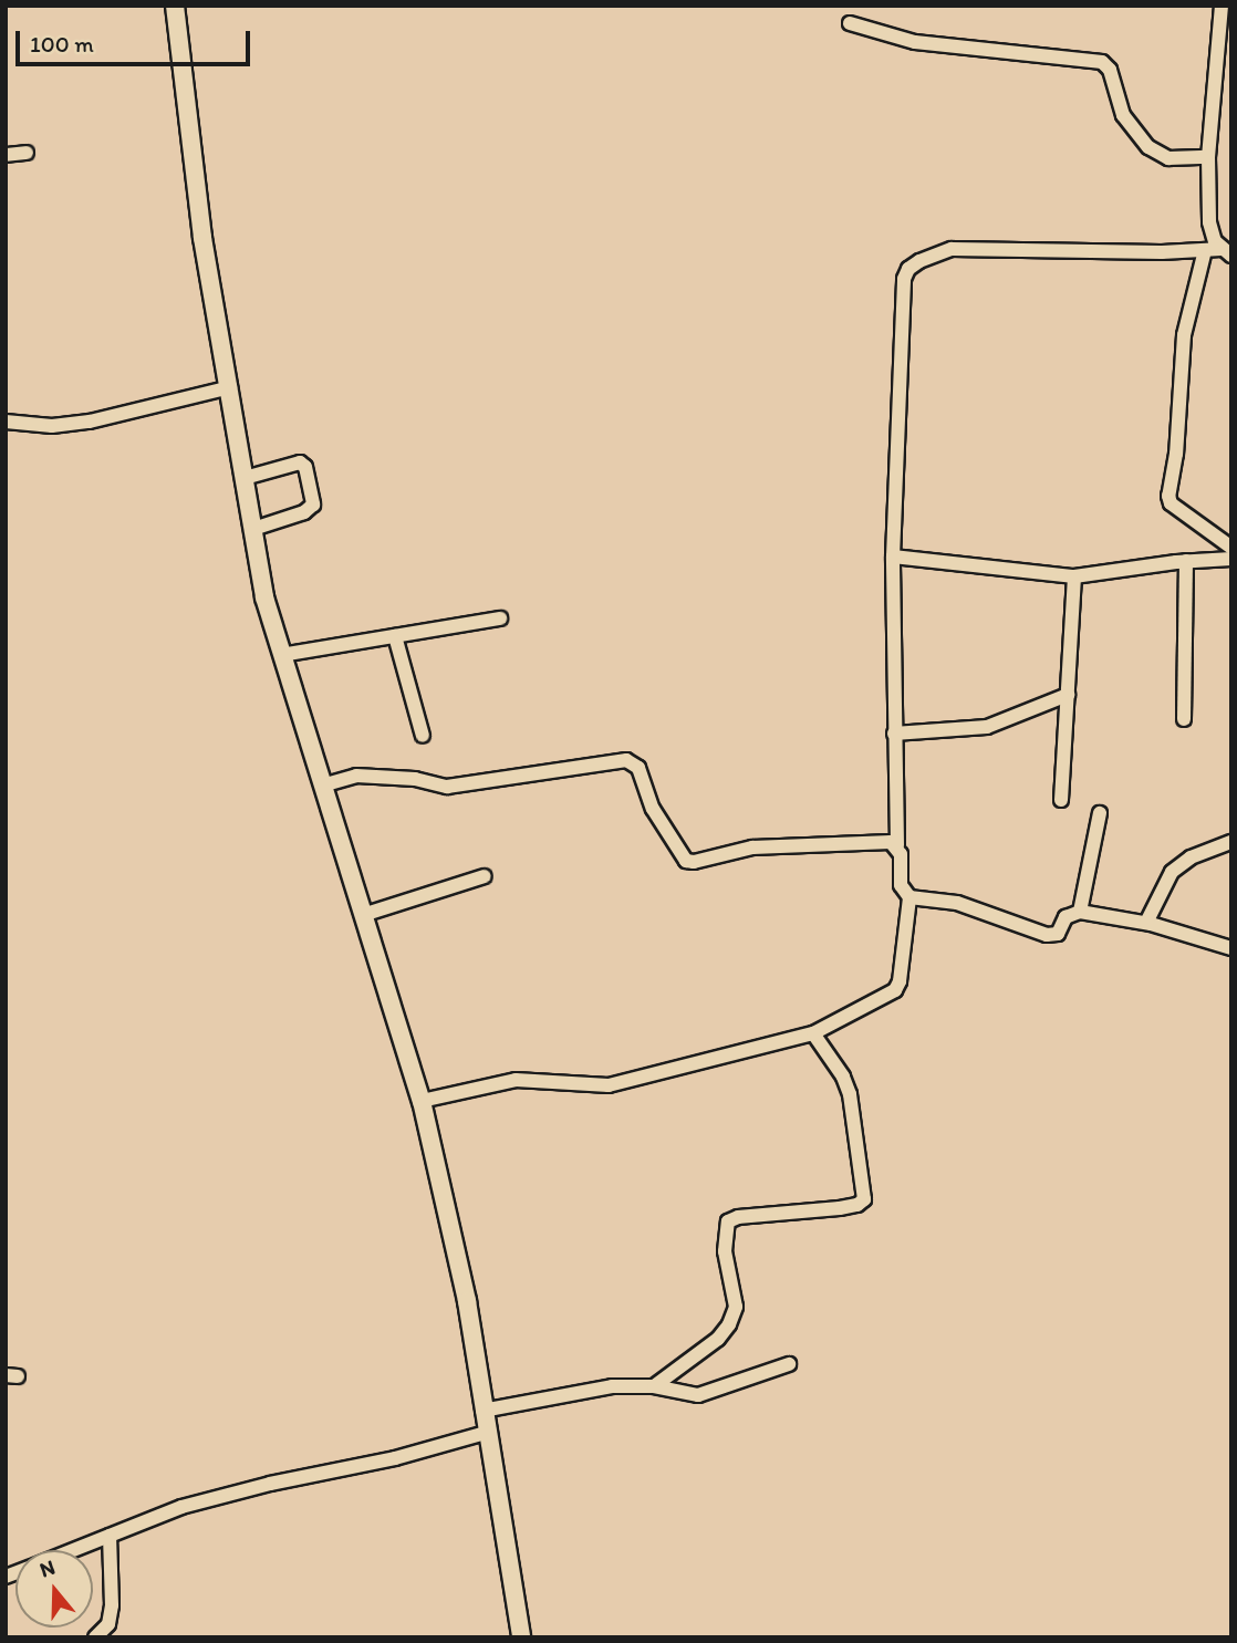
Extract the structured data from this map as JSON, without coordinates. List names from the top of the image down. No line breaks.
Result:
{"scale_bar":"100 m","north":"top"}
